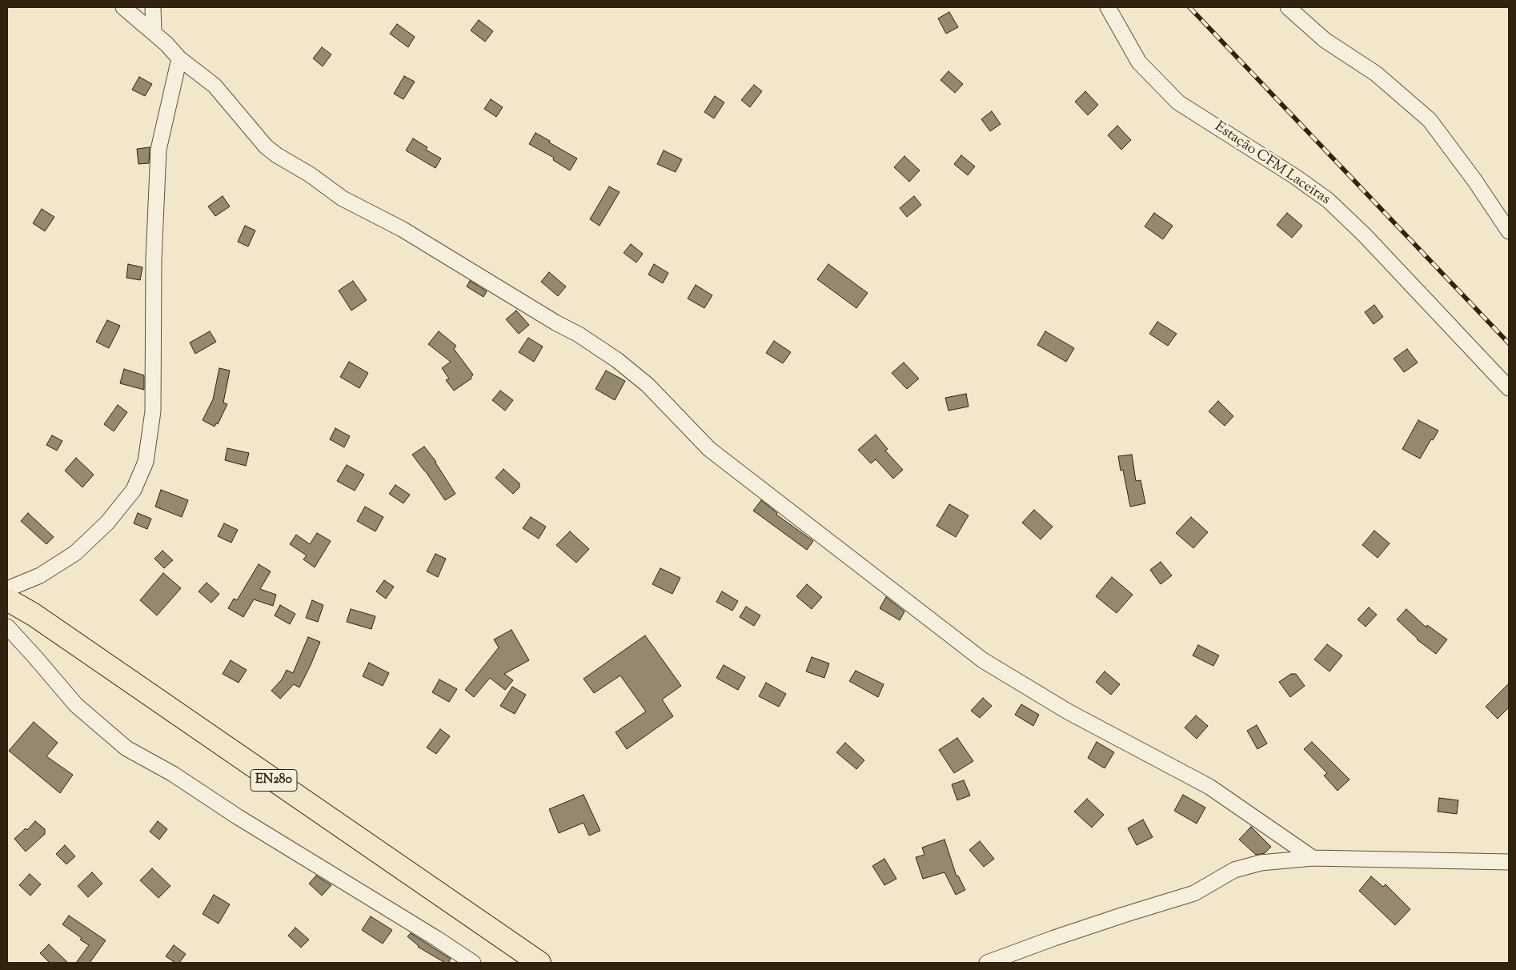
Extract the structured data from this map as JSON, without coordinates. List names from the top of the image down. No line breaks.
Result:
{"streets":{"main road":["EN280"],"street":["Estação CFM Laceiras"]}}
